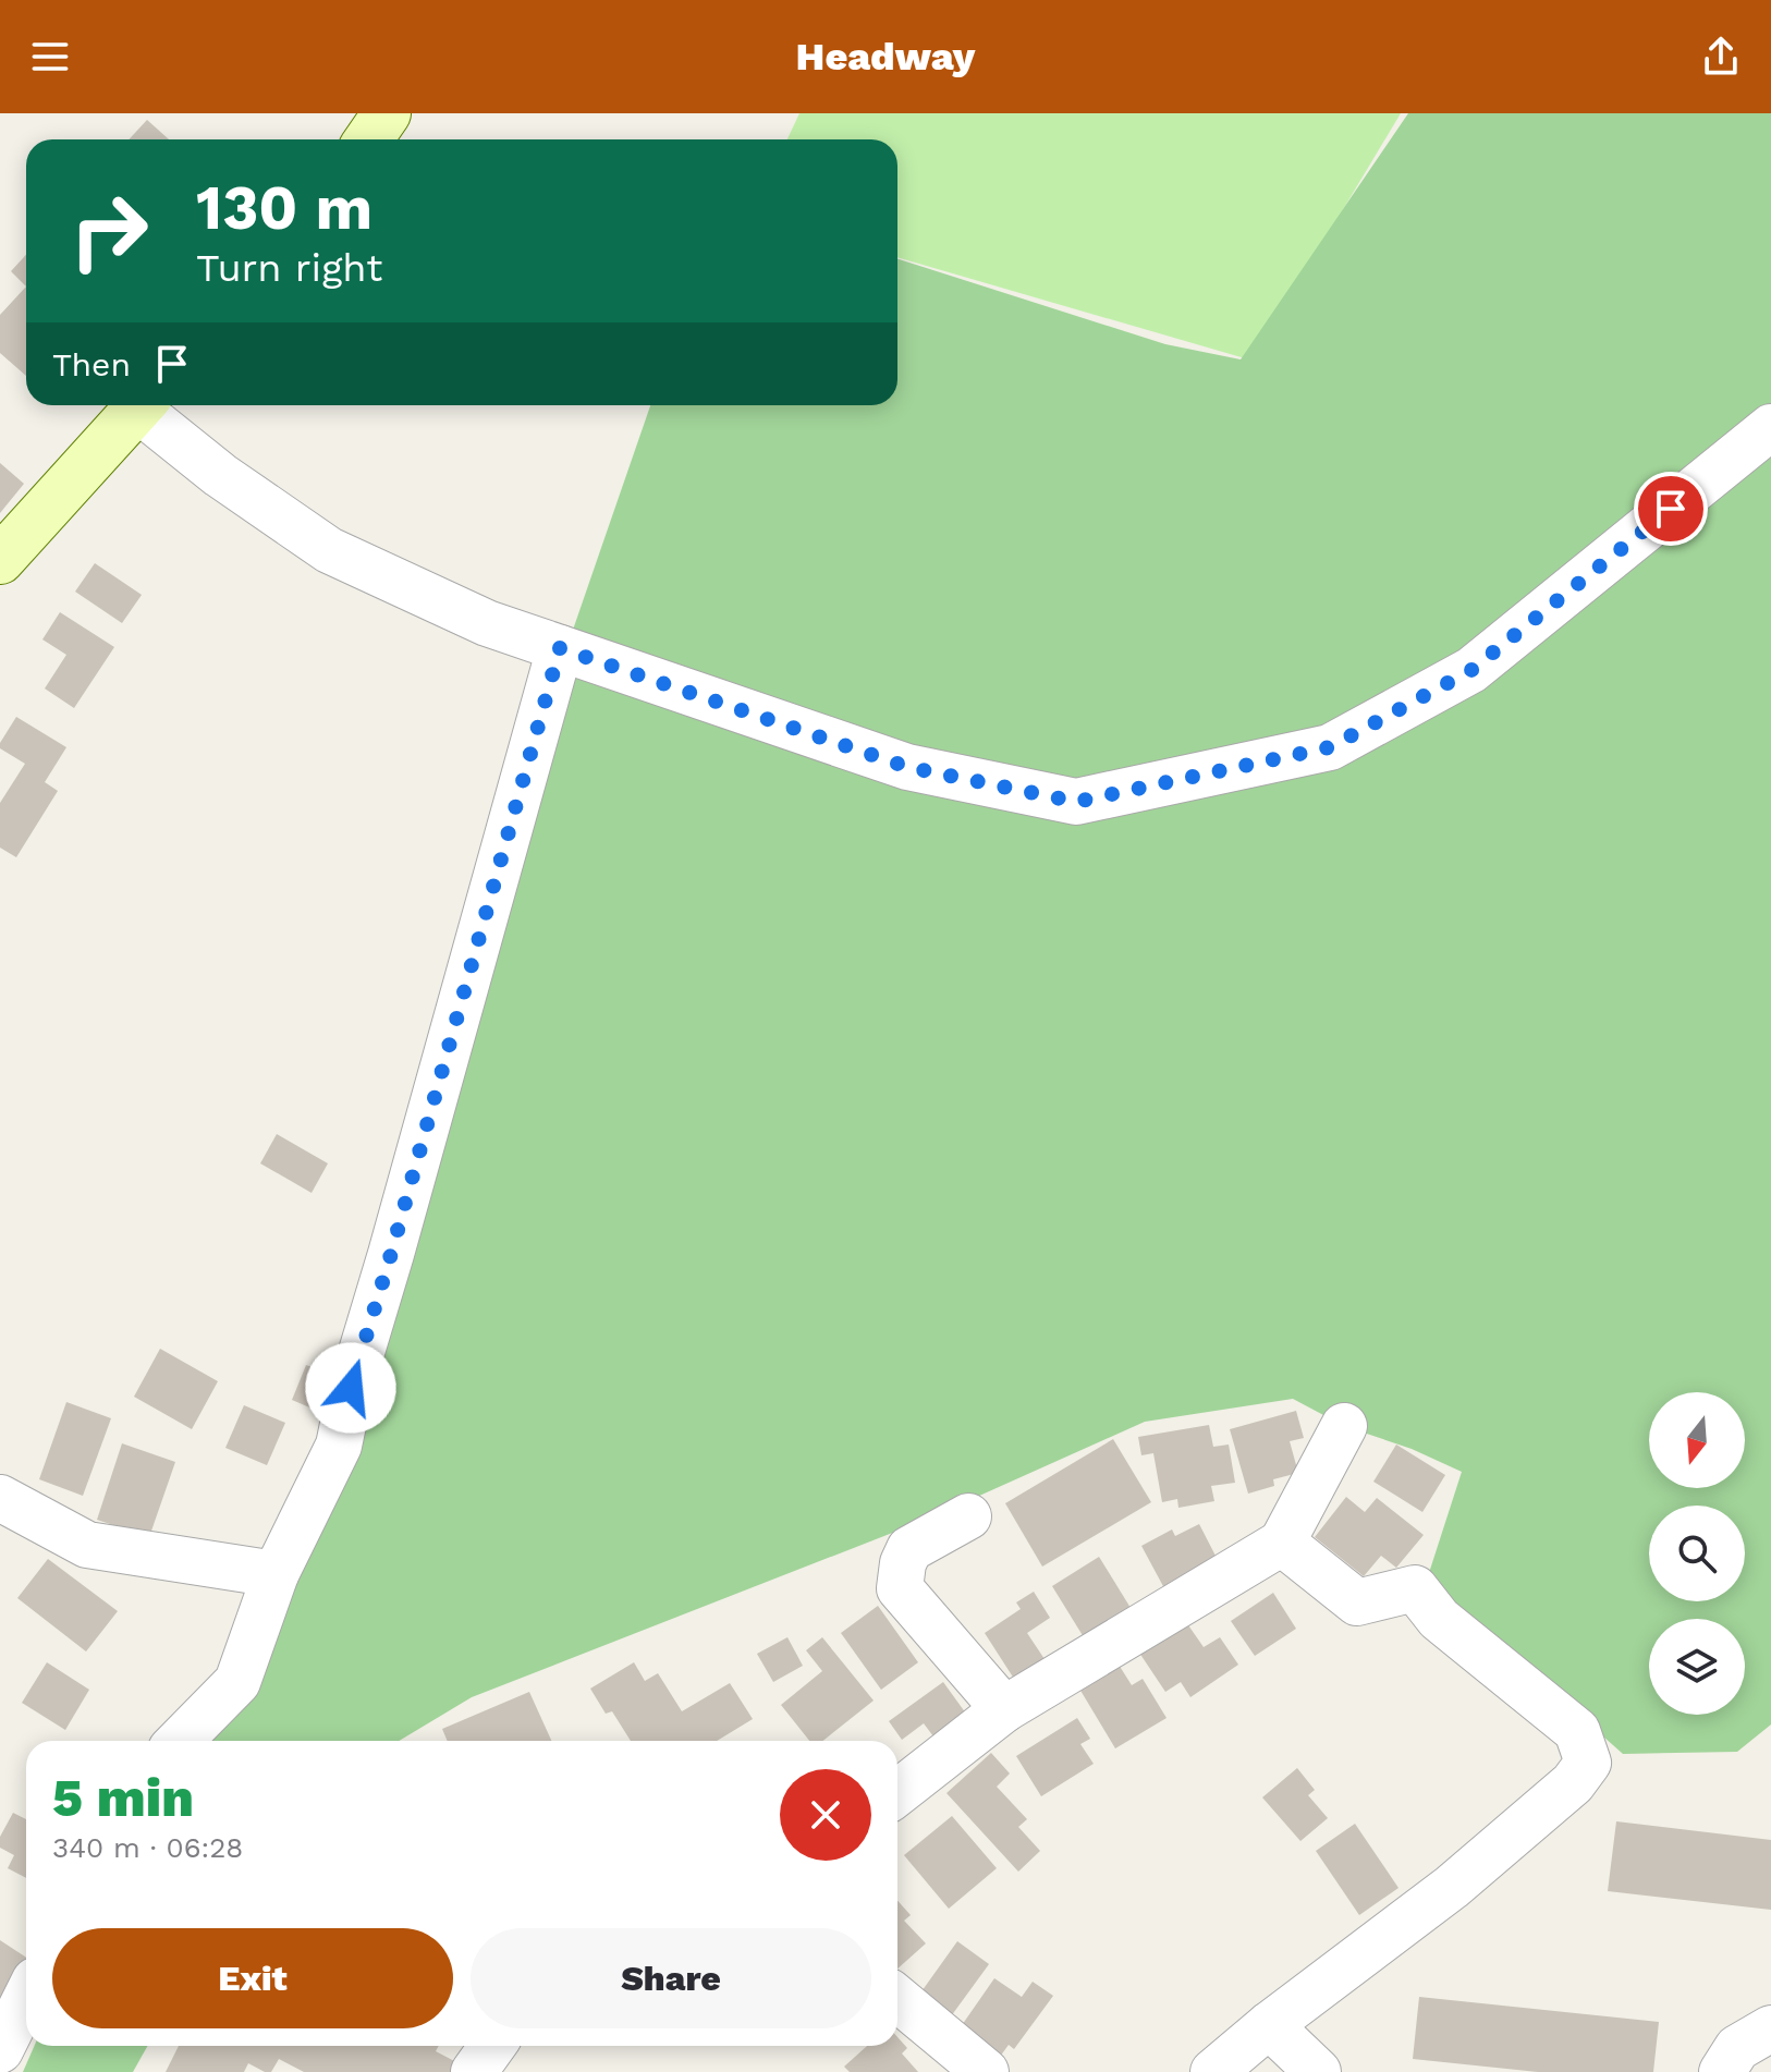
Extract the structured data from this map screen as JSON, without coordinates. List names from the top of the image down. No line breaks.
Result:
{"north":"bottom","page":{"header":"Headway","turn":["130 m","Turn right"],"then":"Then","heading":["5 min","340 m · 06:28"],"buttons":["Exit","Share"]}}
